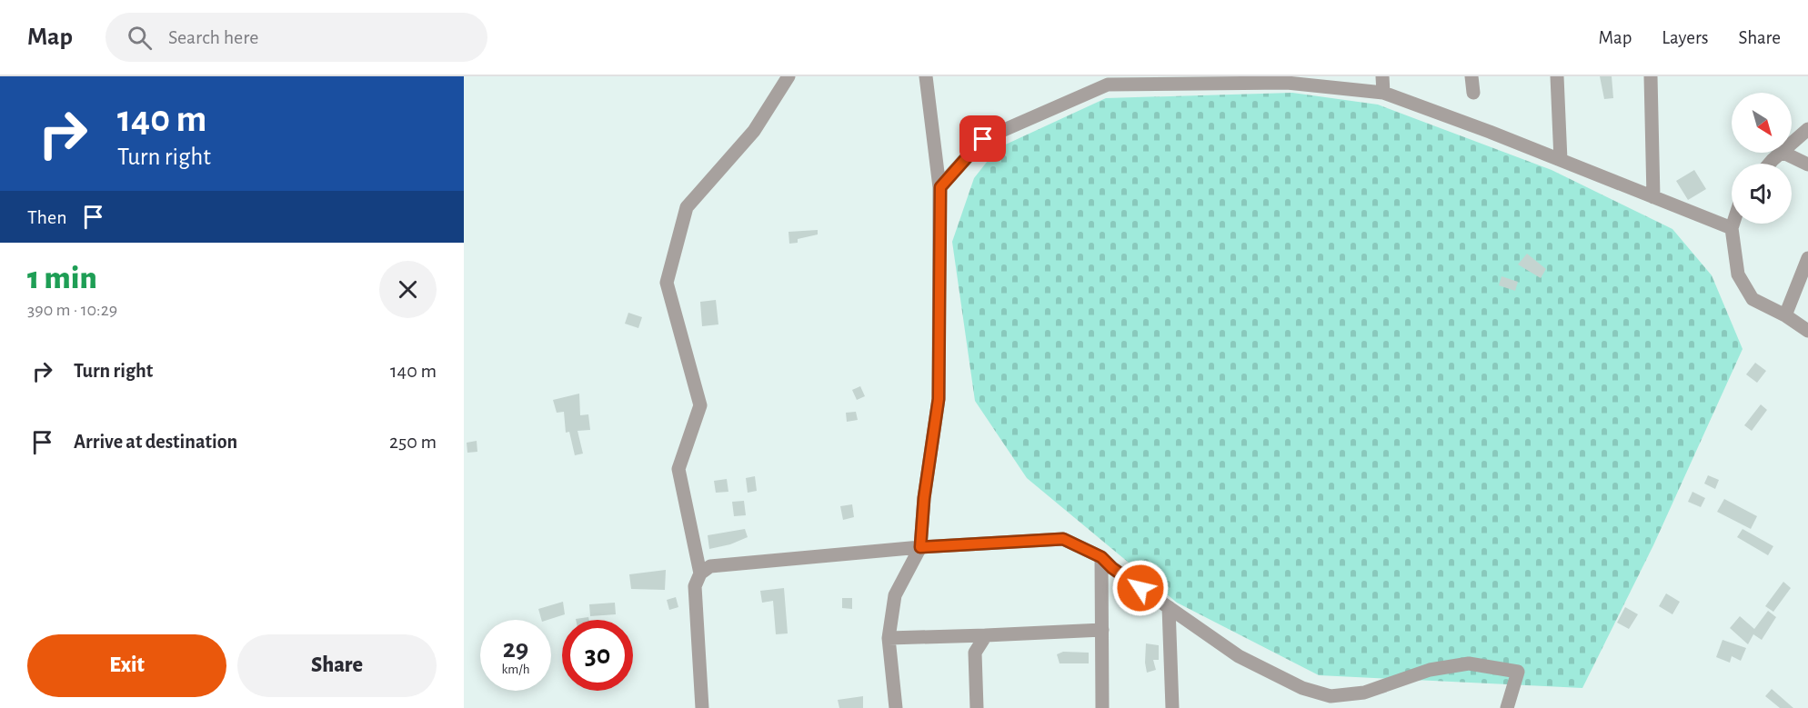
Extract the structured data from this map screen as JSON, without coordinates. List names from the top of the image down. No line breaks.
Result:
{"north":"bottom right","page":{"header":"Map","search":"Search here","nav":["Map","Layers","Share"],"turn":["140 m","Turn right"],"then":"Then","heading":["1 min","390 m · 10:29"],"list":[{"name":"Turn right","value":"140 m"},{"name":"Arrive at destination","value":"250 m"}],"speed":"29 km/h","limit":"30","buttons":["Exit","Share"]}}
